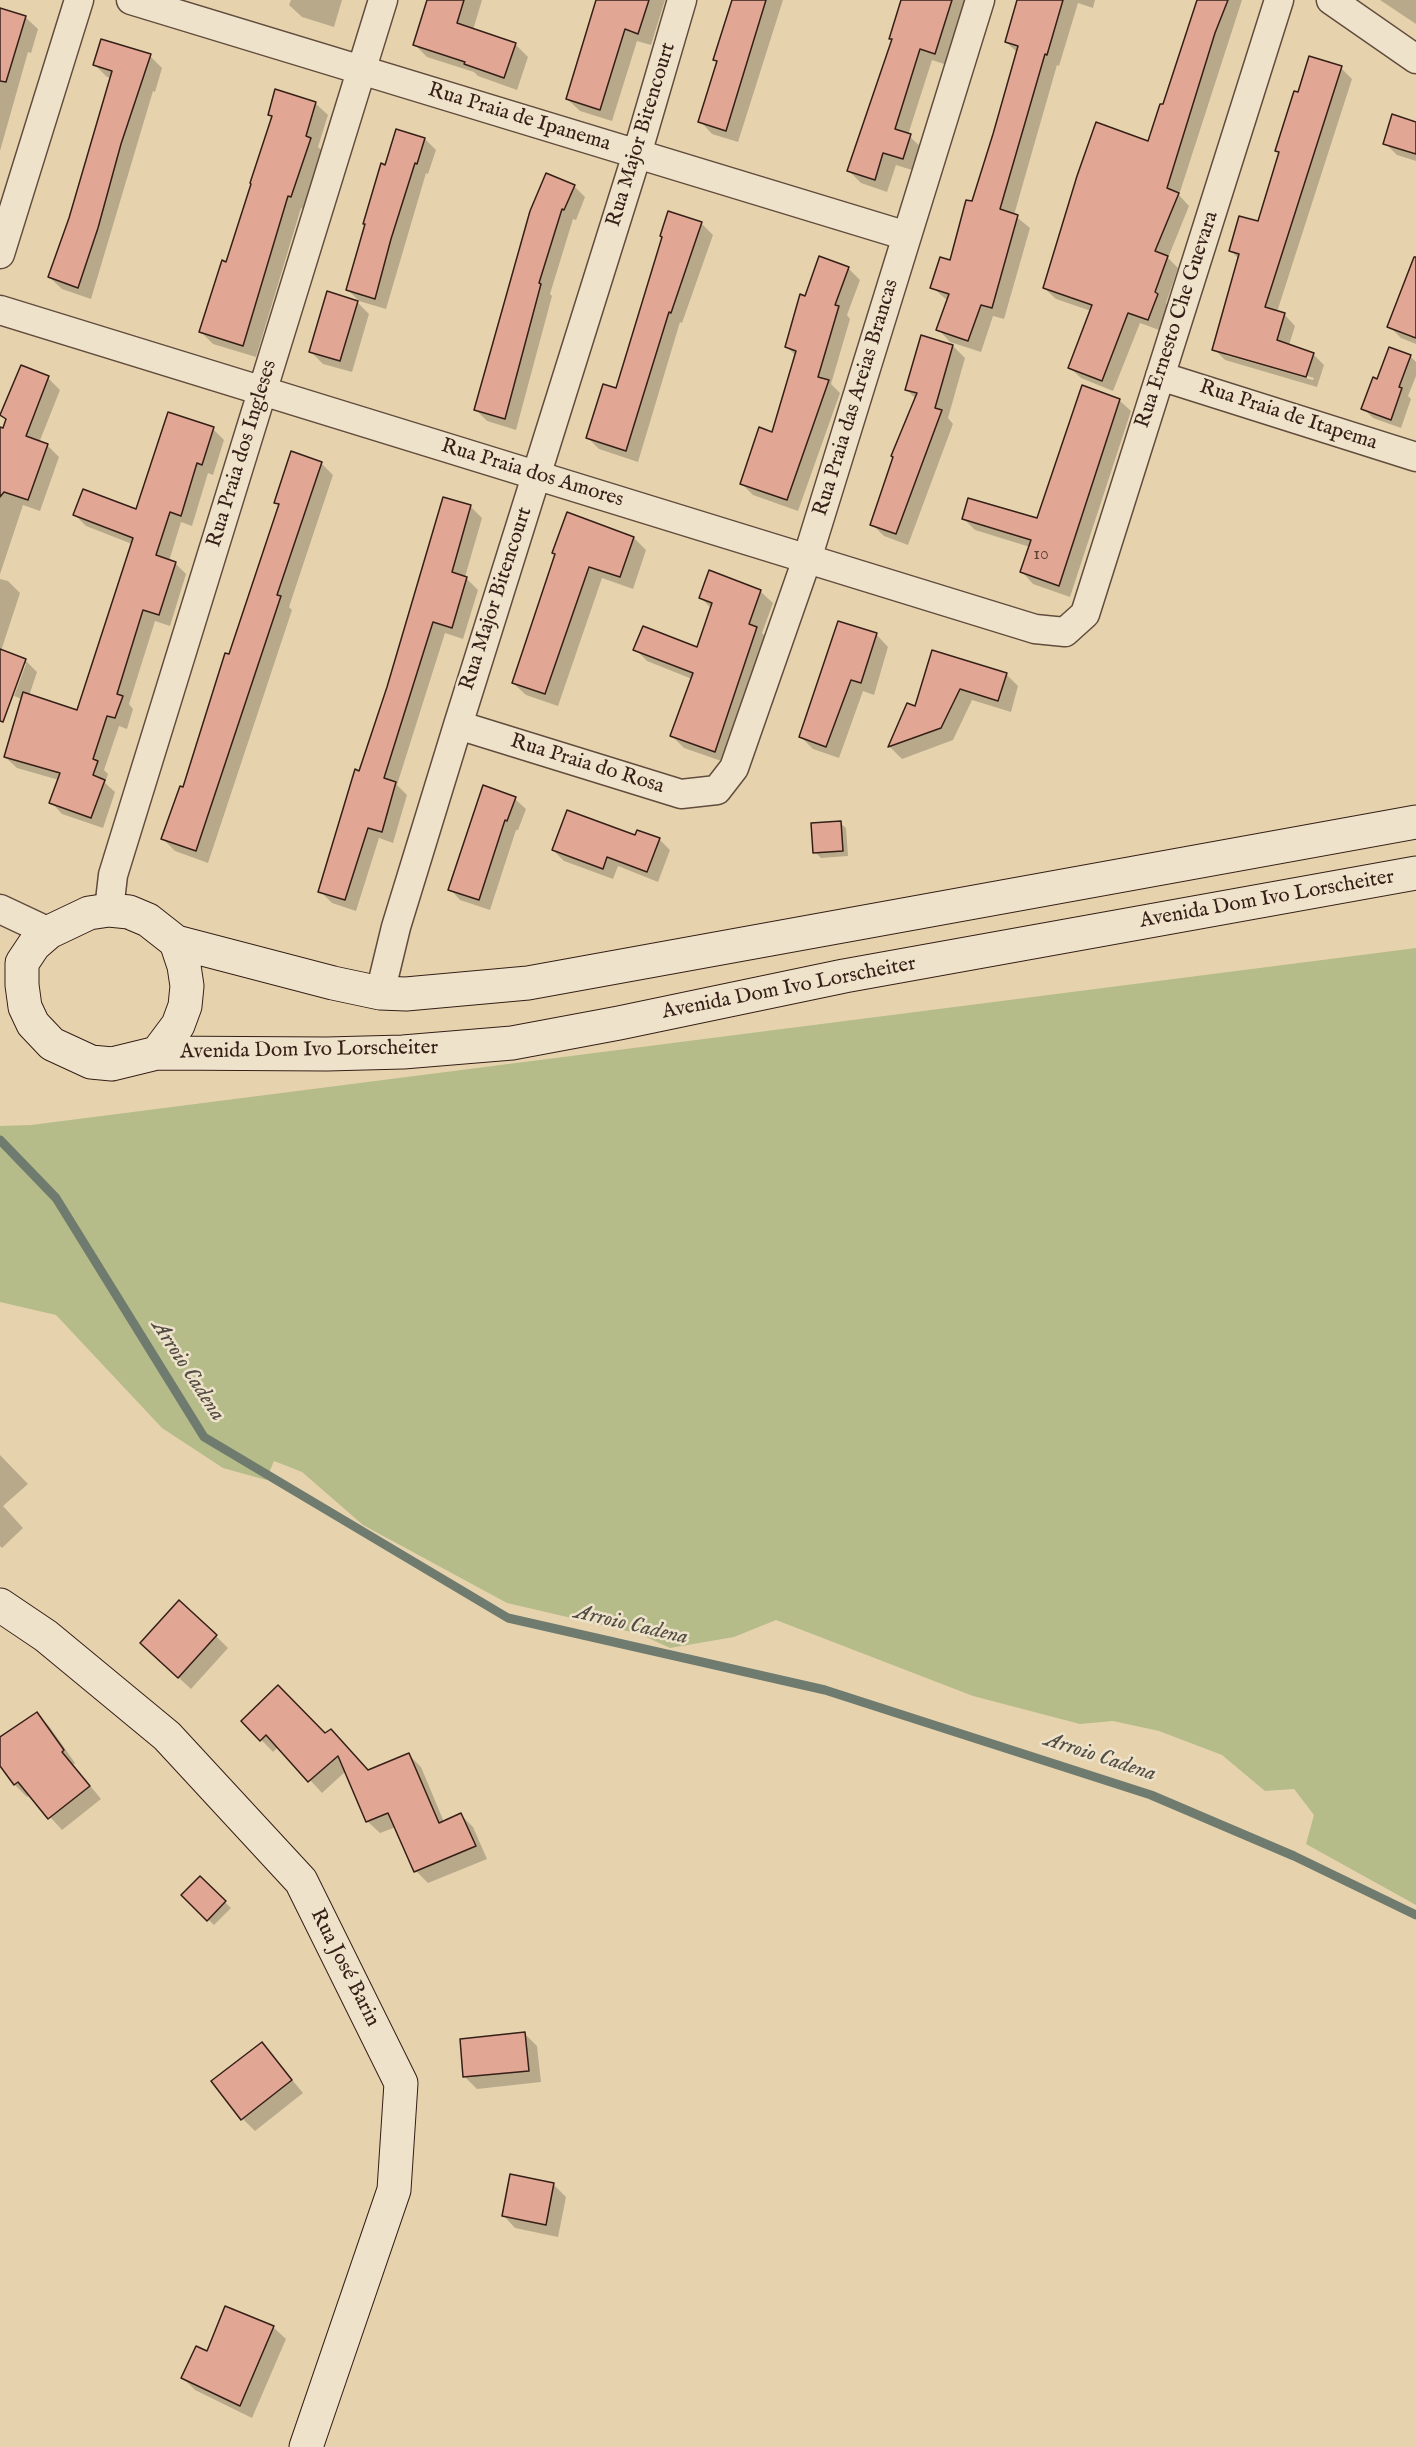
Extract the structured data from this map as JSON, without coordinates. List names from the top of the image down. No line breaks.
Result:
{"streets":{"main road":["Avenida Dom Ivo Lorscheiter","Rua José Barin"],"street":["Rua Praia de Ipanema","Rua Major Bitencourt","Rua Ernesto Che Guevara","Rua Praia das Areias Brancas","Rua Praia de Itapema","Rua Praia dos Ingleses","Rua Praia dos Amores","Rua Praia do Rosa"]},"crossings":[["Rua Praia de Ipanema","Rua Major Bitencourt"],["Rua Praia de Ipanema","Rua Praia das Areias Brancas"],["Rua Praia de Ipanema","Rua Praia dos Ingleses"],["Rua Major Bitencourt","Rua Praia dos Amores"],["Rua Major Bitencourt","Rua Praia do Rosa"],["Rua Major Bitencourt","Avenida Dom Ivo Lorscheiter"],["Rua Ernesto Che Guevara","Rua Praia de Itapema"],["Rua Ernesto Che Guevara","Rua Praia dos Amores"],["Rua Praia das Areias Brancas","Rua Praia dos Amores"],["Rua Praia das Areias Brancas","Rua Praia do Rosa"],["Rua Praia dos Ingleses","Rua Praia dos Amores"],["Rua Praia dos Ingleses","Avenida Dom Ivo Lorscheiter"]],"water":["Arroio Cadena"],"house_numbers":["10"]}
